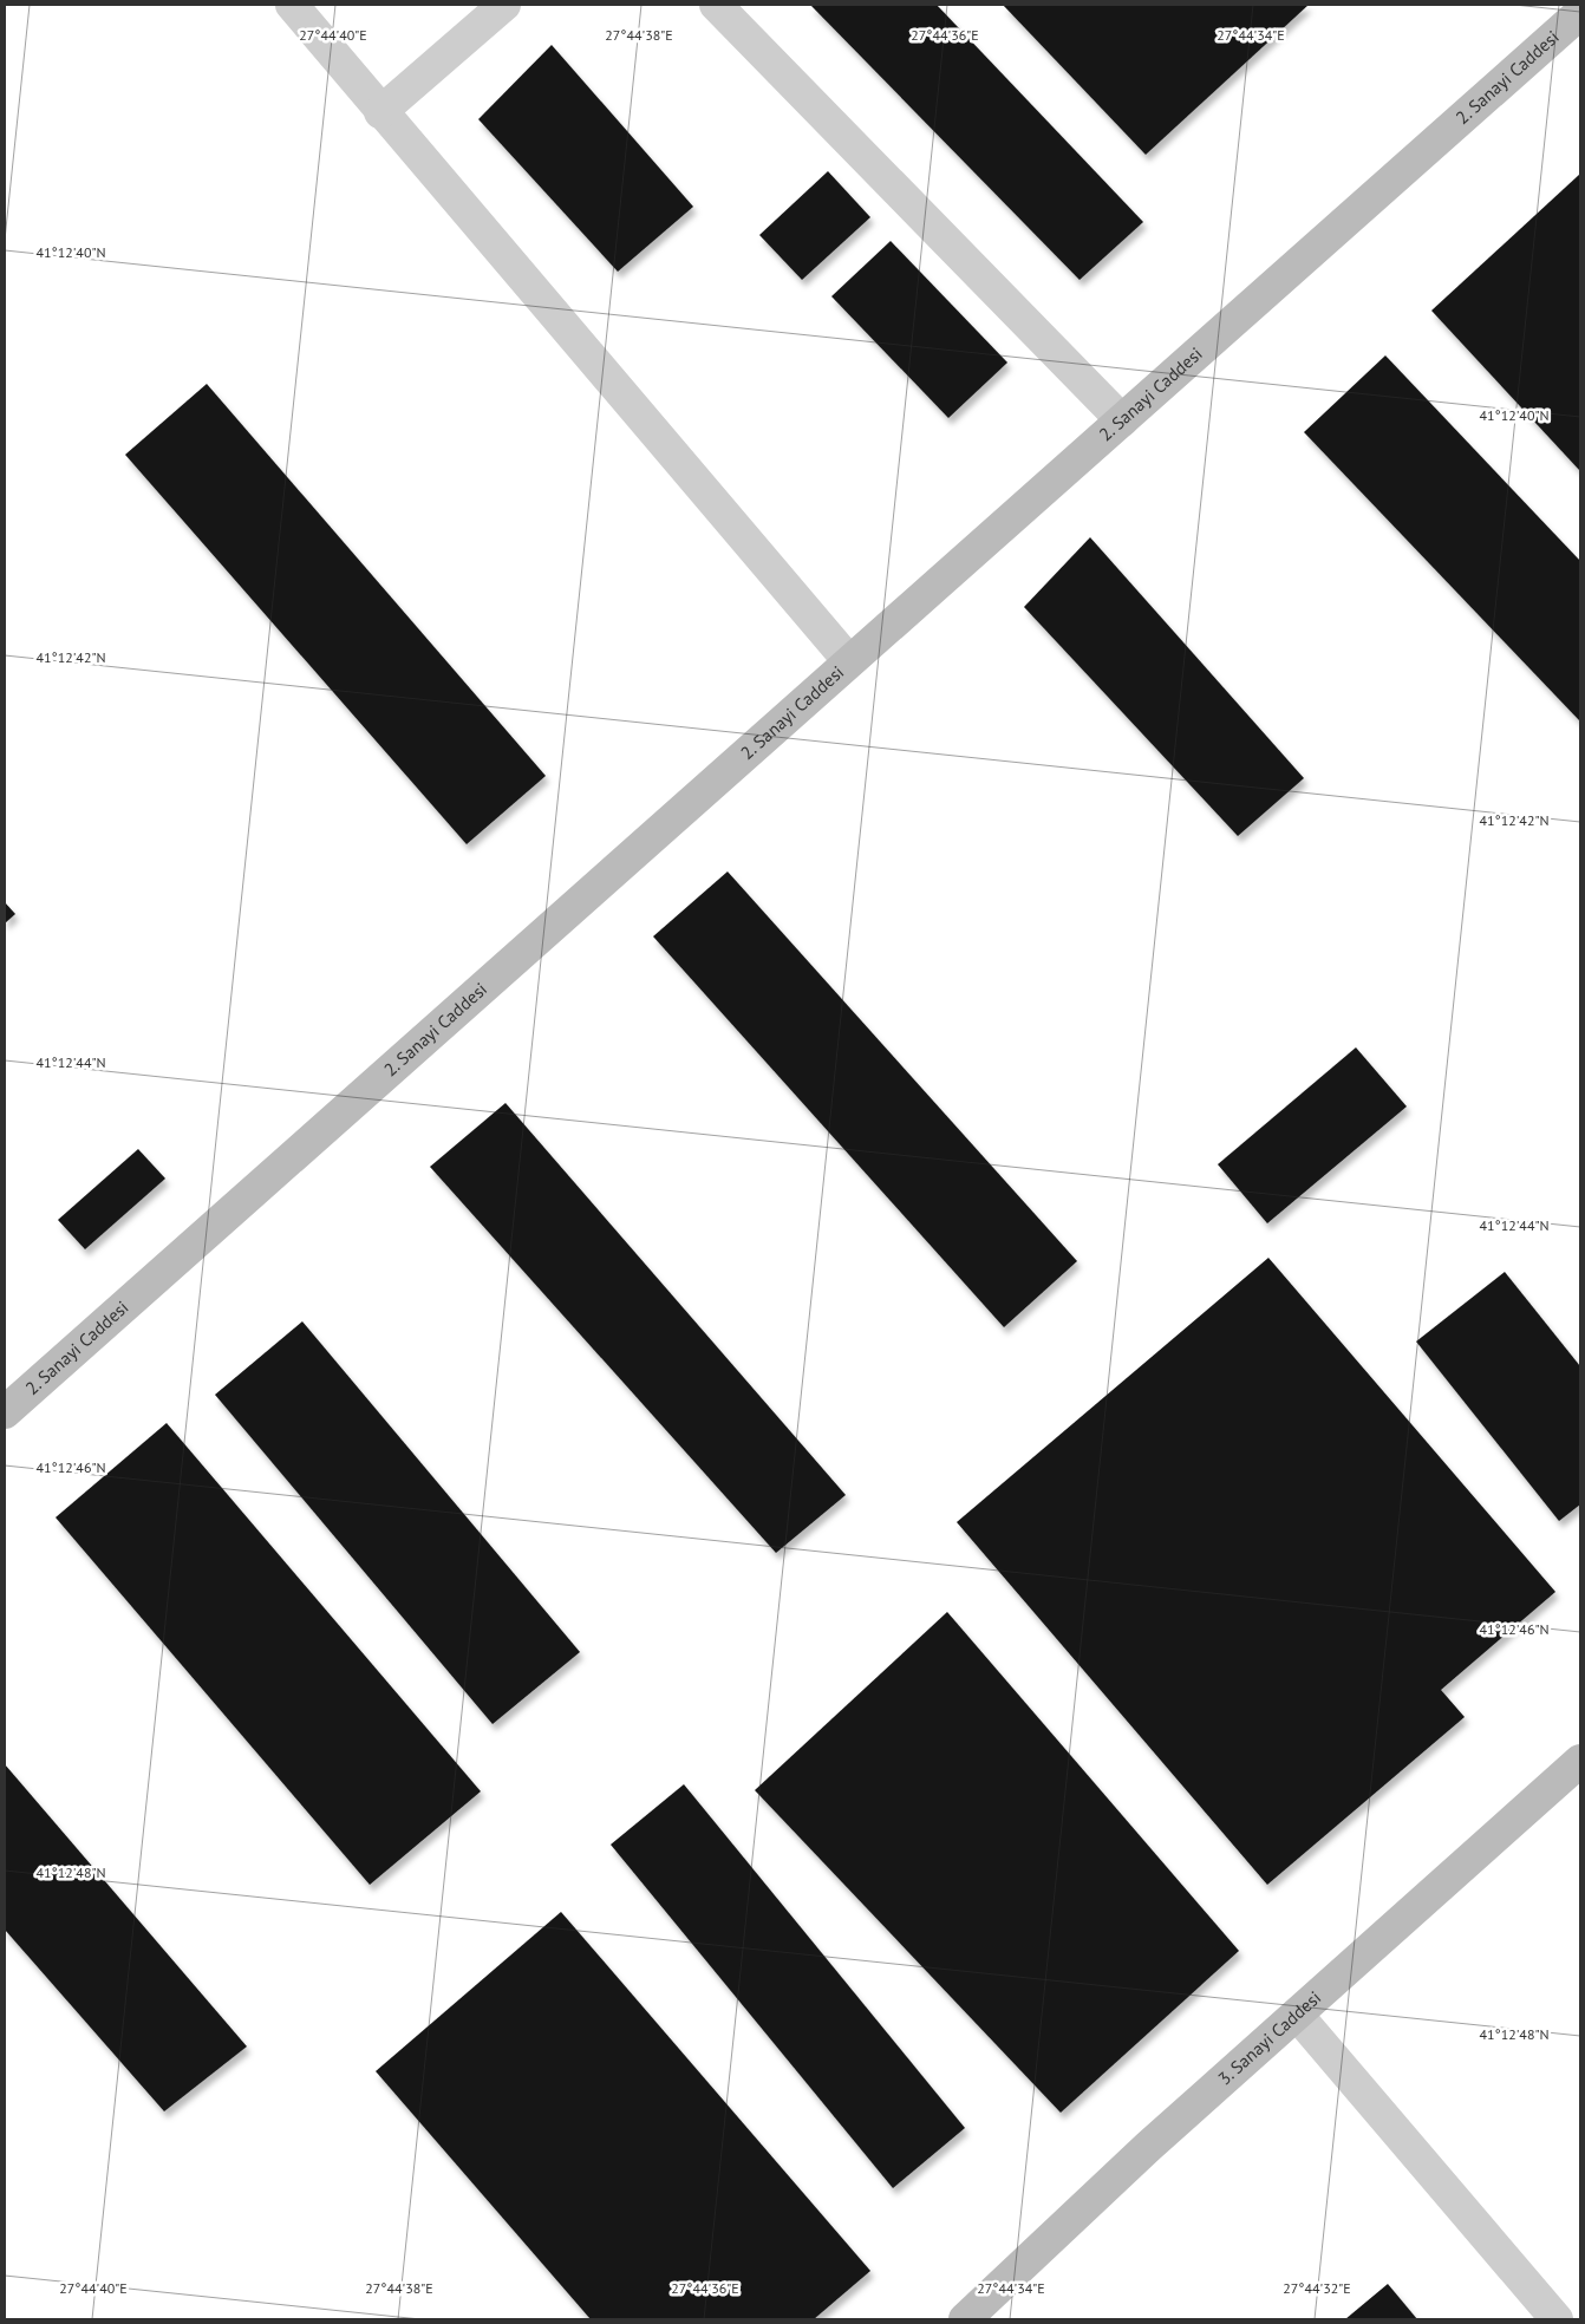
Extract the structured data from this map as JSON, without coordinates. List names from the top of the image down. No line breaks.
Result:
{"streets":{"street":["2. Sanayi Caddesi","3. Sanayi Caddesi"]},"coordinates":["27°44'40\"E","27°44'38\"E","27°44'36\"E","27°44'34\"E","41°12'40\"N","41°12'42\"N","41°12'44\"N","41°12'46\"N","41°12'48\"N","27°44'32\"E"]}
